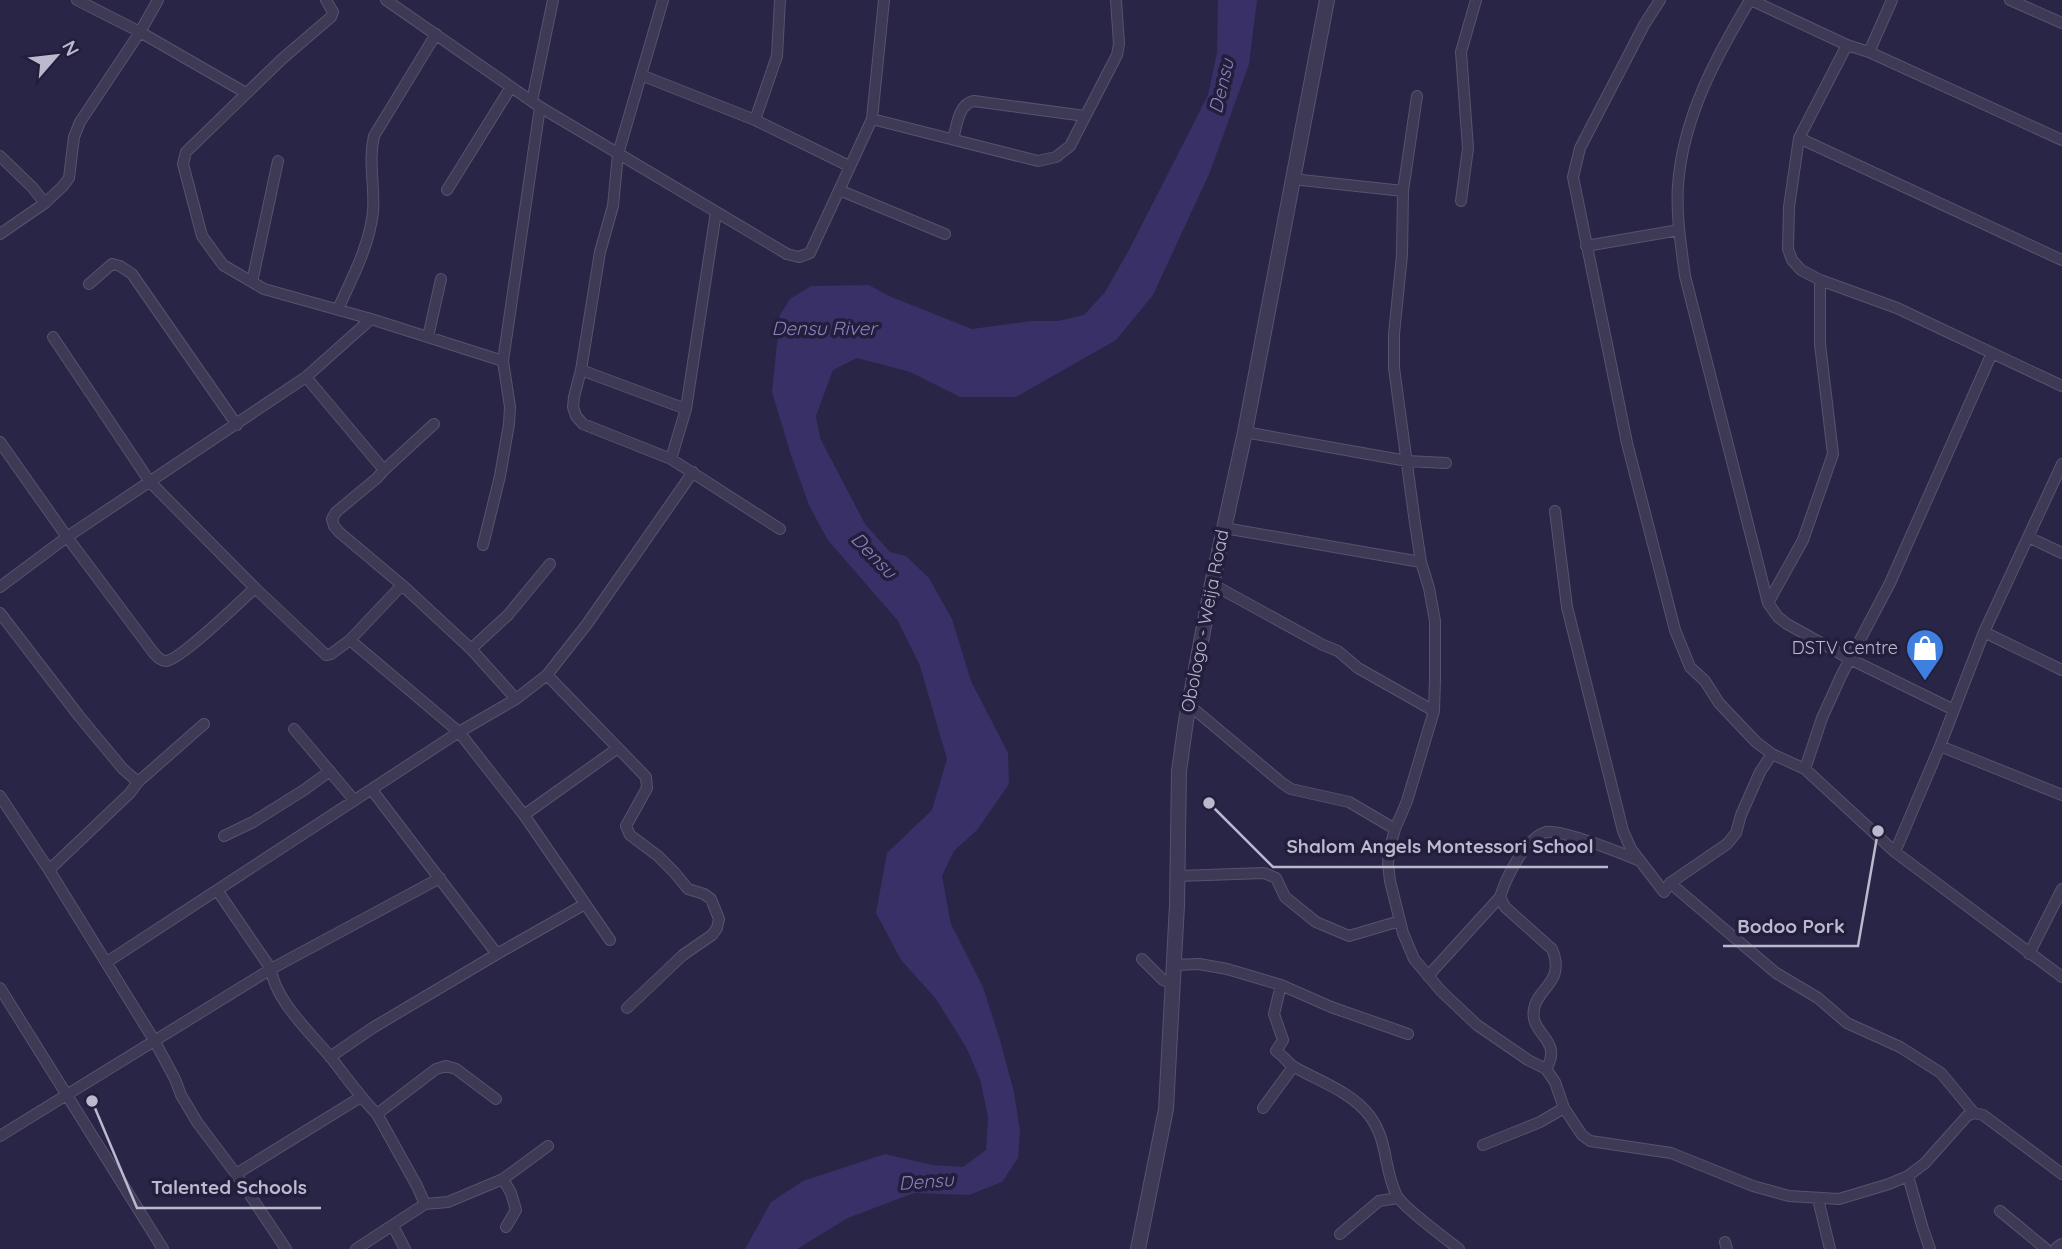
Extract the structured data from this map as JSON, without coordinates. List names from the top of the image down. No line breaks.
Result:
{"streets":{"street":["Obologo - Weija Road"]},"water":["Densu","Densu River"],"places":{"shop":["DSTV Centre"],"other":["Shalom Angels Montessori School","Bodoo Pork","Talented Schools"]},"north":"top right"}
